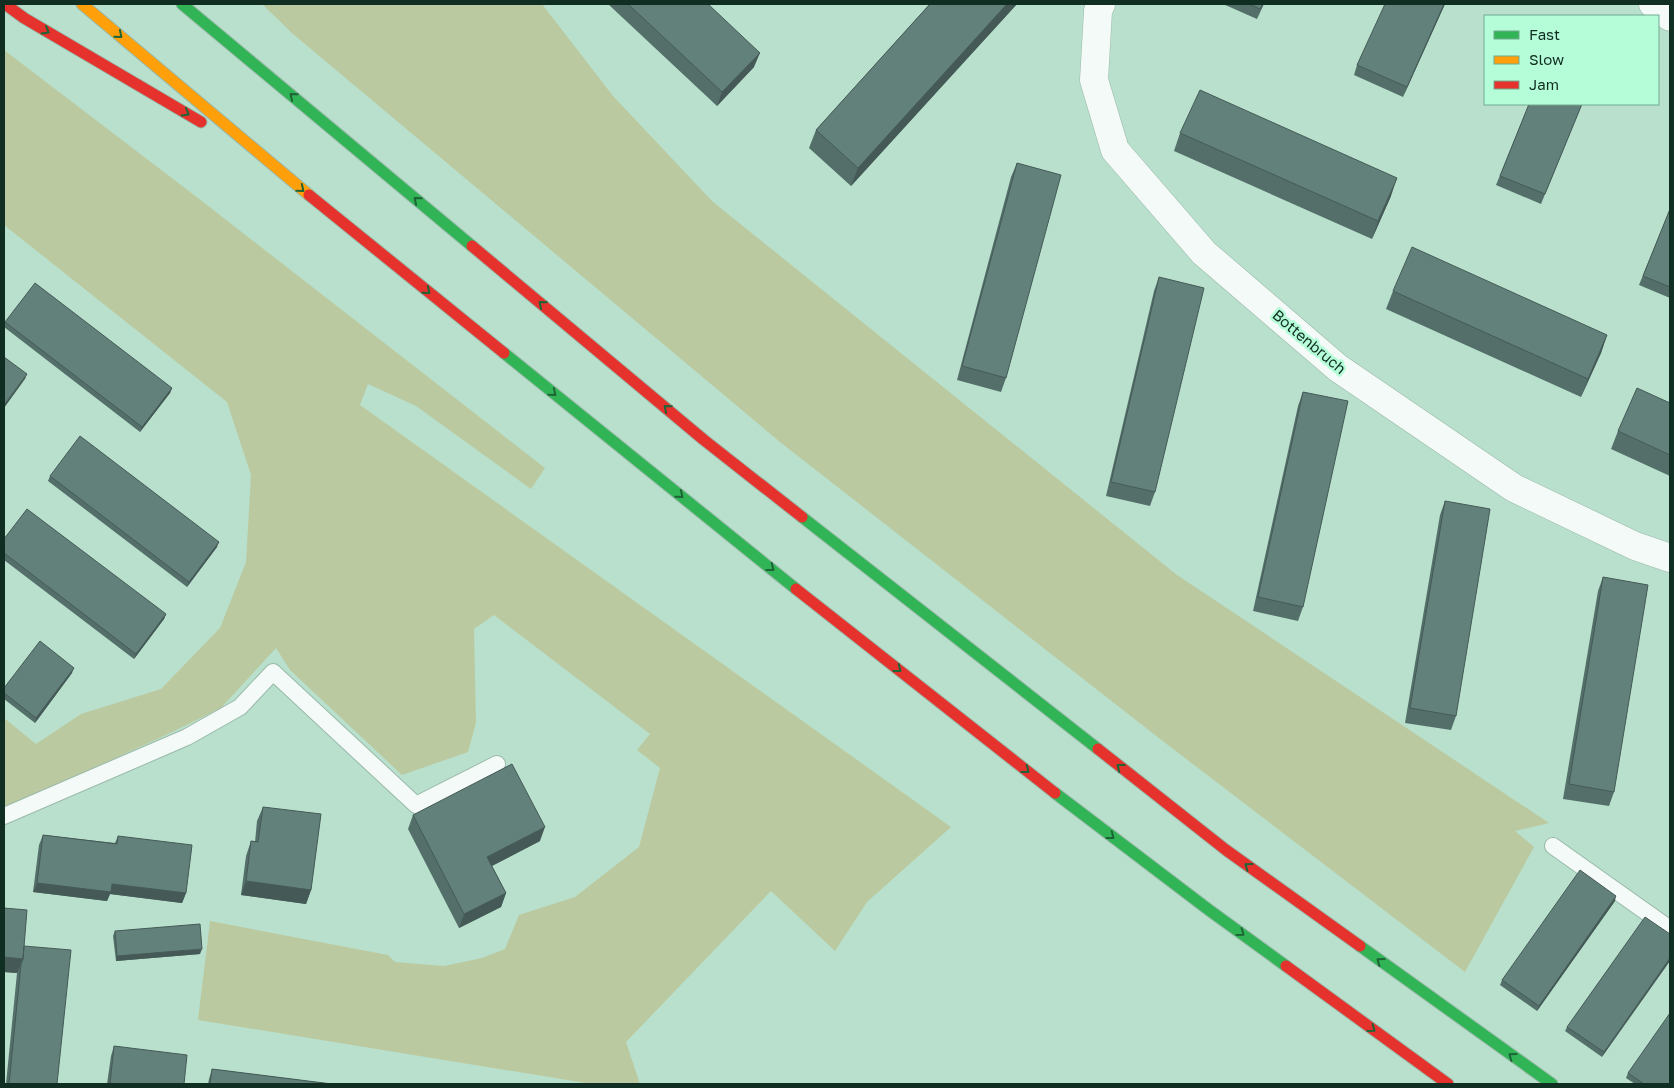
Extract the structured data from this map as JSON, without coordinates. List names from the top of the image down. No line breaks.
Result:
{"streets":{"street":["Bottenbruch"]},"legend":["Fast","Slow","Jam"]}
